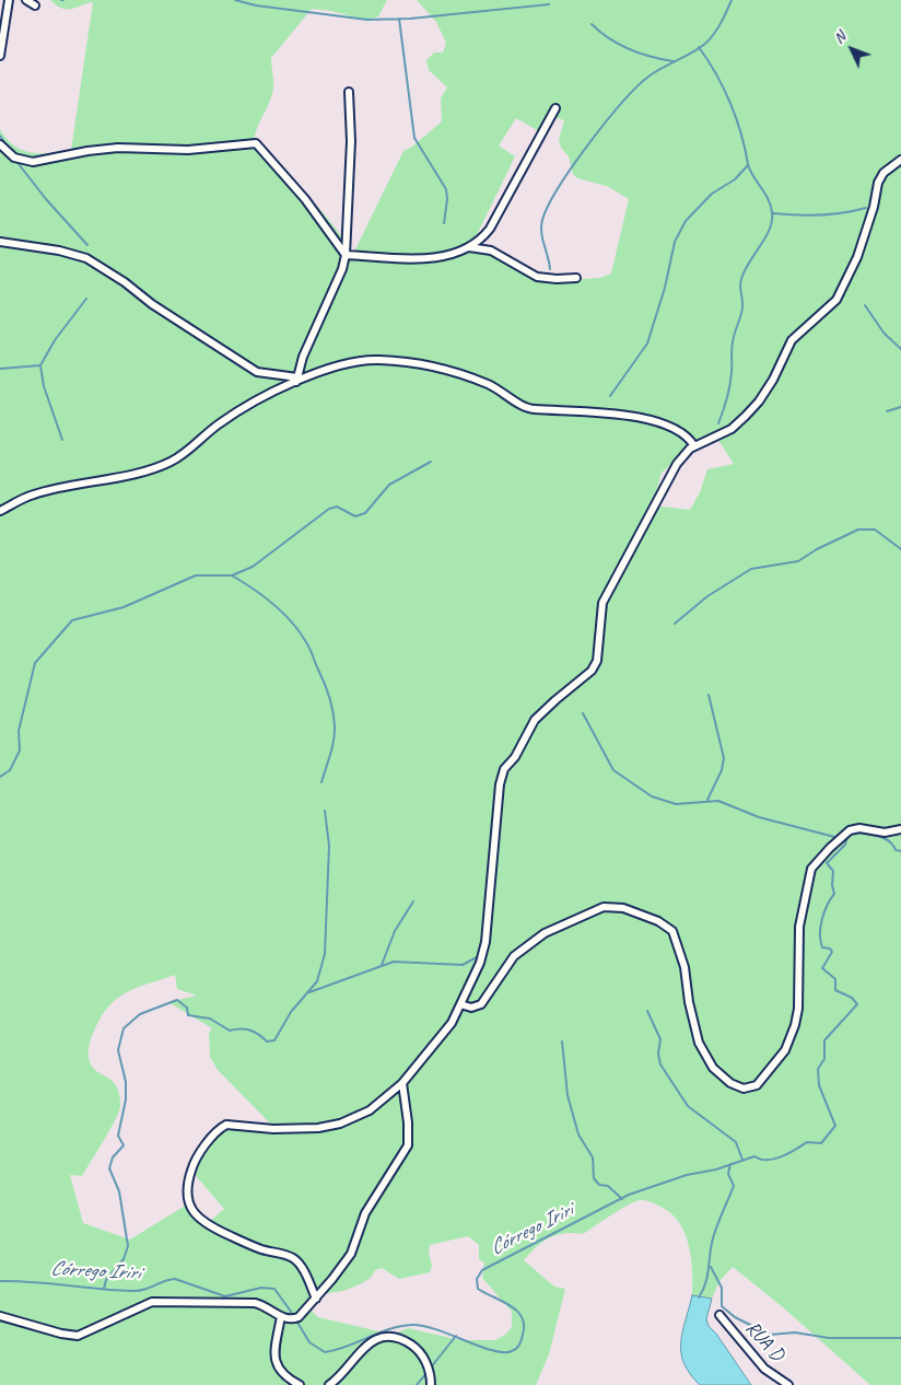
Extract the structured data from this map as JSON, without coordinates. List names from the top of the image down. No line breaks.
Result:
{"streets":{"street":["RUA D"]},"water":["Córrego Iriri"],"north":"top left"}
